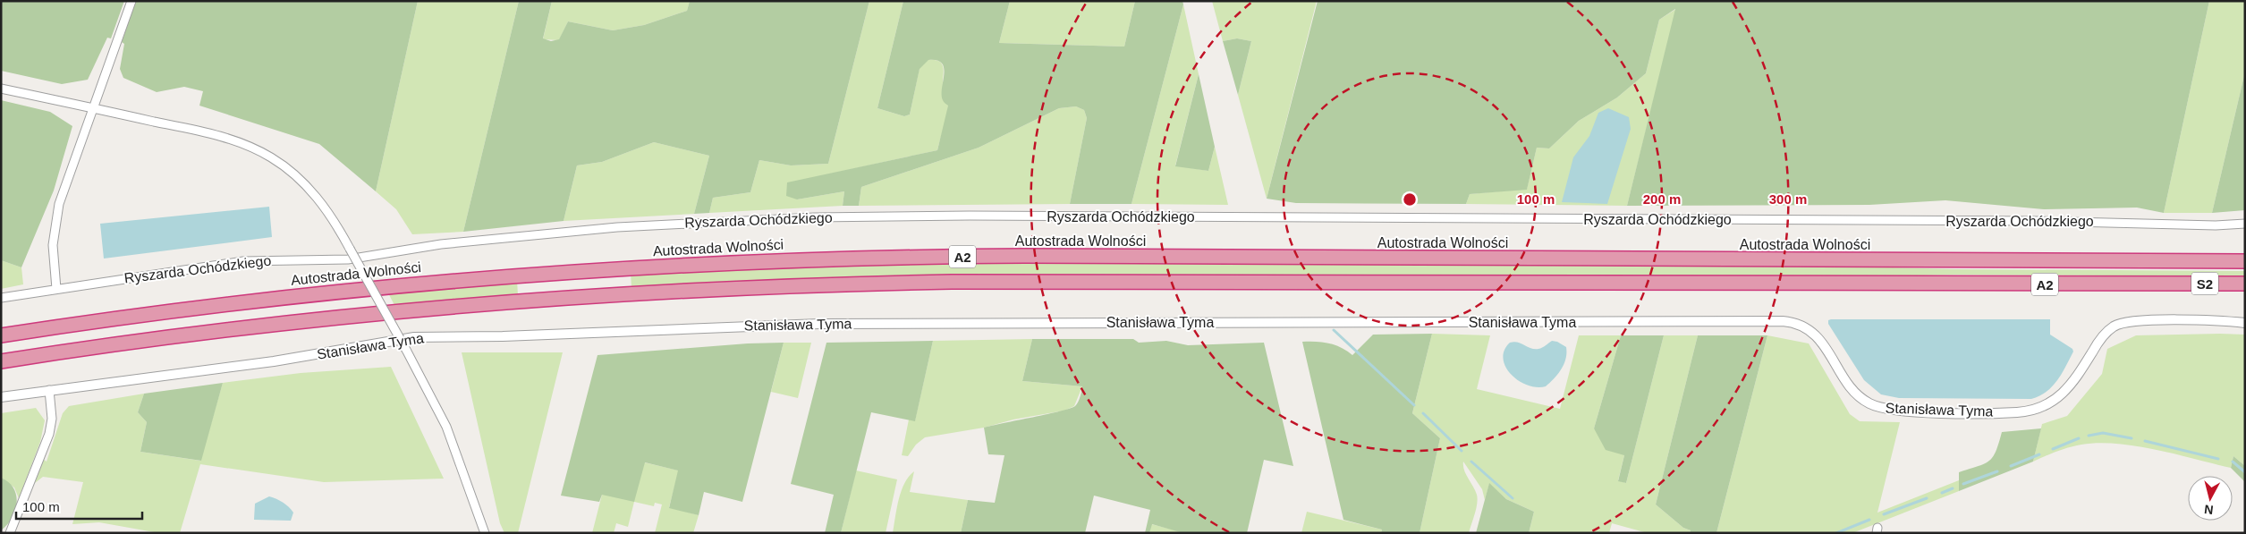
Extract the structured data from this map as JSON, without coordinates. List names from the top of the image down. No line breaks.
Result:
{"streets":{"highway":["Autostrada Wolności","A2","S2"],"street":["Ryszarda Ochódzkiego","Stanisława Tyma"]},"crossings":[["Autostrada Wolności","S2"],["A2","S2"]],"scale_bar":"100 m","north":"bottom","rings":["100 m","200 m","300 m"]}
